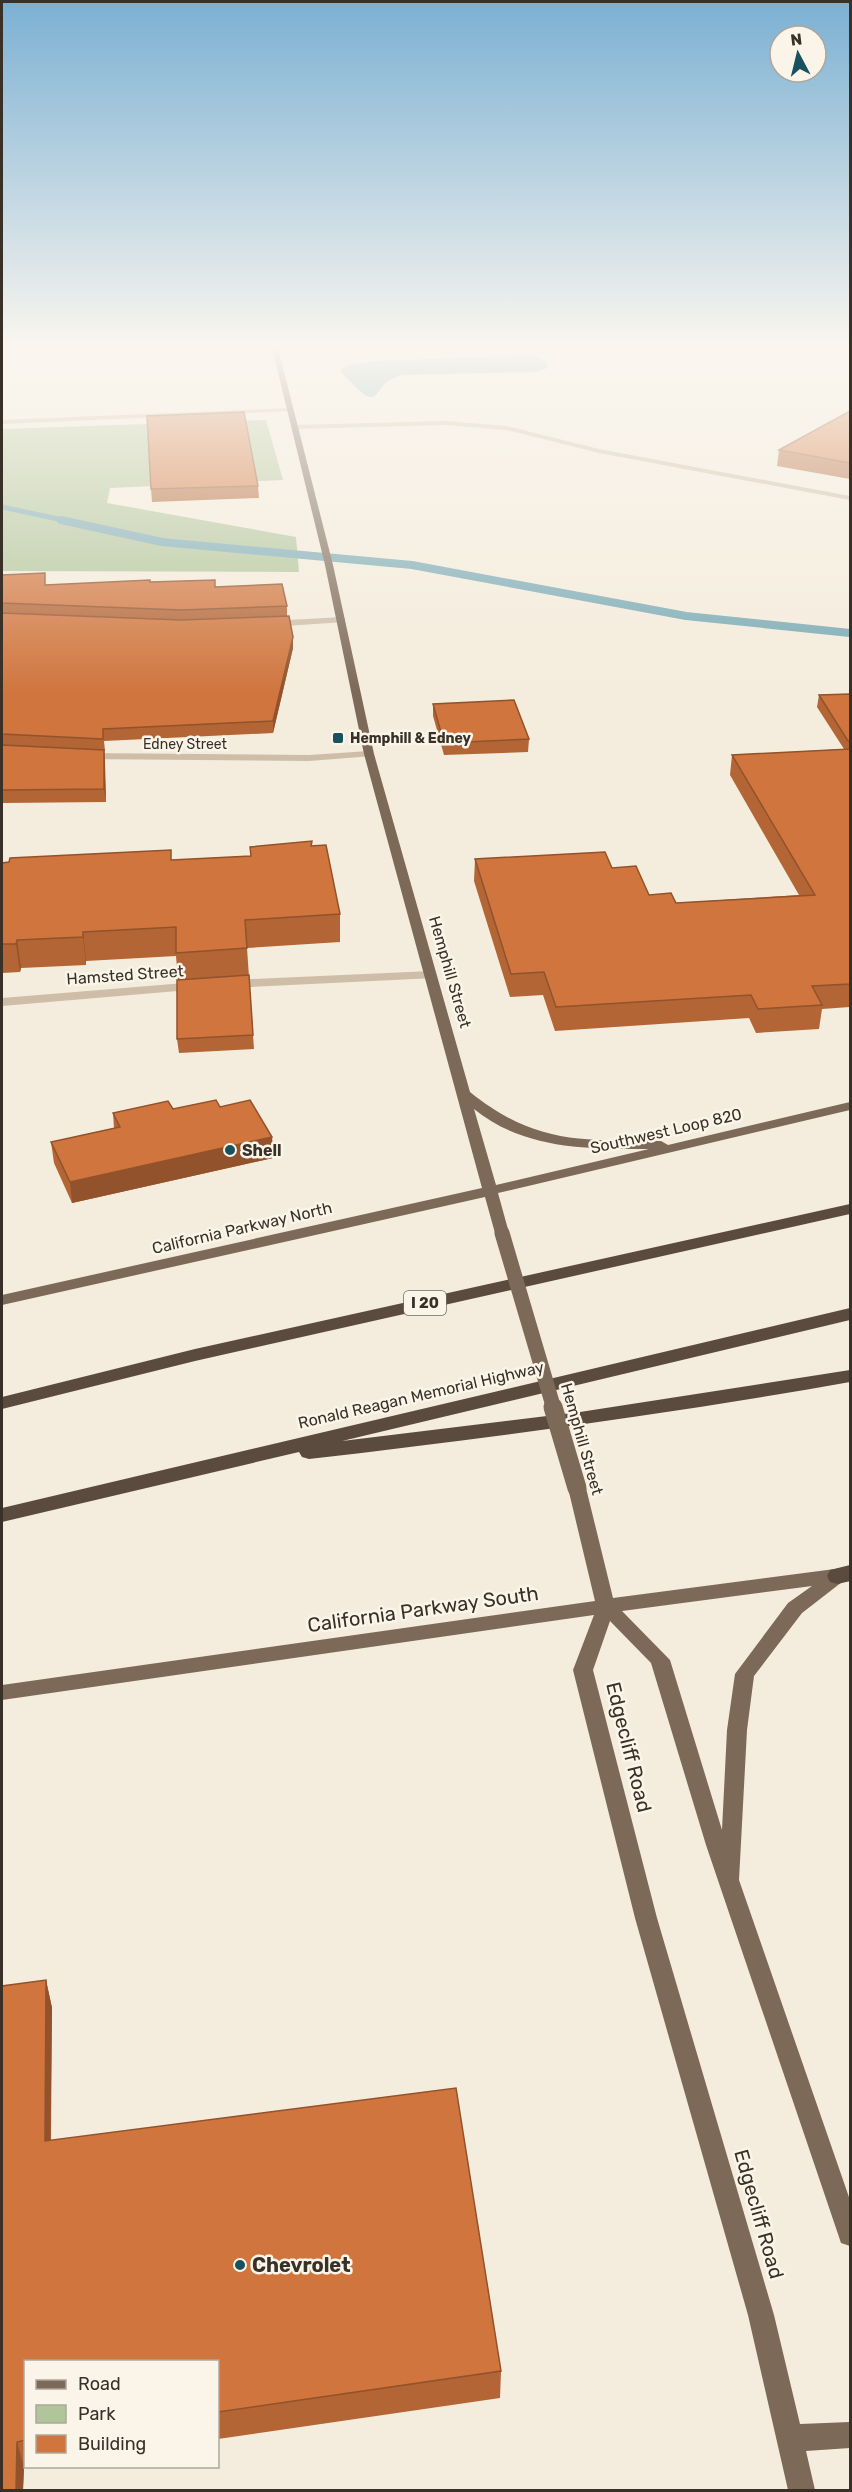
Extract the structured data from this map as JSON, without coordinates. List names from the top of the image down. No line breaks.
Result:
{"streets":{"highway":["I 20","Ronald Reagan Memorial Highway"],"main road":["Hemphill Street","Southwest Loop 820","California Parkway North","California Parkway South","Edgecliff Road"],"street":["Edney Street","Hamsted Street"]},"crossings":[["Edney Street","Hemphill Street"],["Hemphill Street","Hamsted Street"],["Hemphill Street","Southwest Loop 820"],["Hemphill Street","California Parkway North"],["Hemphill Street","California Parkway South"],["Hemphill Street","Edgecliff Road"],["Southwest Loop 820","California Parkway North"],["California Parkway South","Edgecliff Road"]],"places":{"transit":["Hemphill & Edney"],"other":["Shell","Chevrolet"]},"legend":["Road","Park","Building"],"north":"top"}
